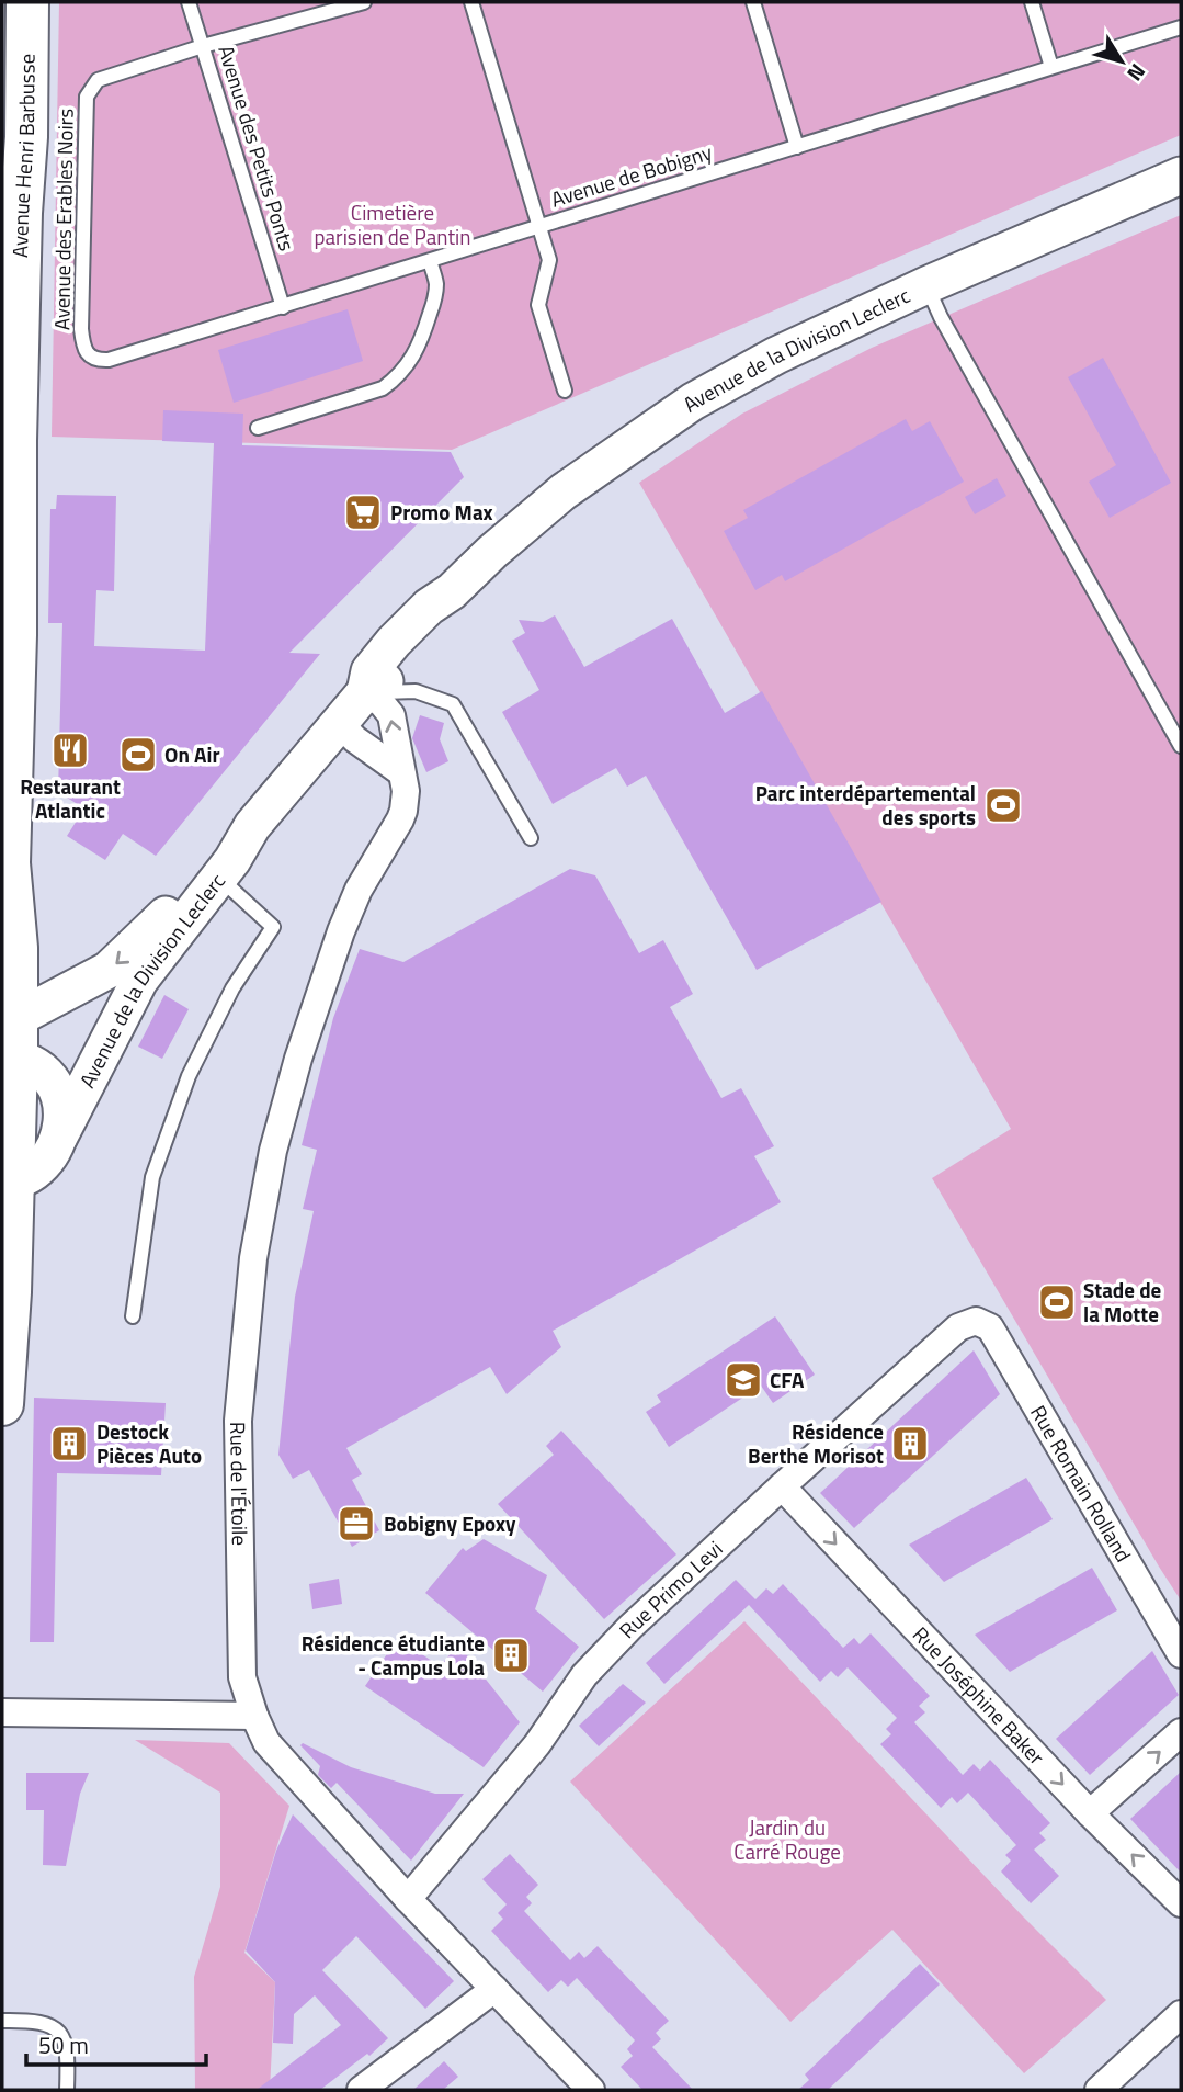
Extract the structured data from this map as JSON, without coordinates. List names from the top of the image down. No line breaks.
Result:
{"streets":{"main road":["Avenue Henri Barbusse","Avenue de la Division Leclerc"],"street":["Rue de l'Étoile","Rue Romain Rolland","Rue Primo Levi","Rue Joséphine Baker"],"lane":["Avenue des Petits Ponts","Avenue de Bobigny","Avenue des Erables Noirs"]},"crossings":[["Avenue des Petits Ponts","Avenue de Bobigny"],["Avenue des Petits Ponts","Avenue des Erables Noirs"],["Avenue Henri Barbusse","Avenue de la Division Leclerc"],["Avenue de Bobigny","Avenue des Erables Noirs"],["Avenue de la Division Leclerc","Rue de l'Étoile"],["Rue de l'Étoile","Rue Primo Levi"],["Rue Romain Rolland","Rue Primo Levi"],["Rue Primo Levi","Rue Joséphine Baker"]],"parks":["Cimetière parisien de Pantin","Jardin du Carré Rouge"],"places":{"supermarket":["Promo Max"],"restaurant":["Restaurant Atlantic"],"sports":["On Air","Parc interdépartemental des sports","Stade de la Motte"],"school or university":["CFA"],"building":["Destock Pièces Auto","Résidence Berthe Morisot","Résidence étudiante - Campus Lola"],"office":["Bobigny Epoxy"]},"scale_bar":"50 m","north":"bottom right"}
